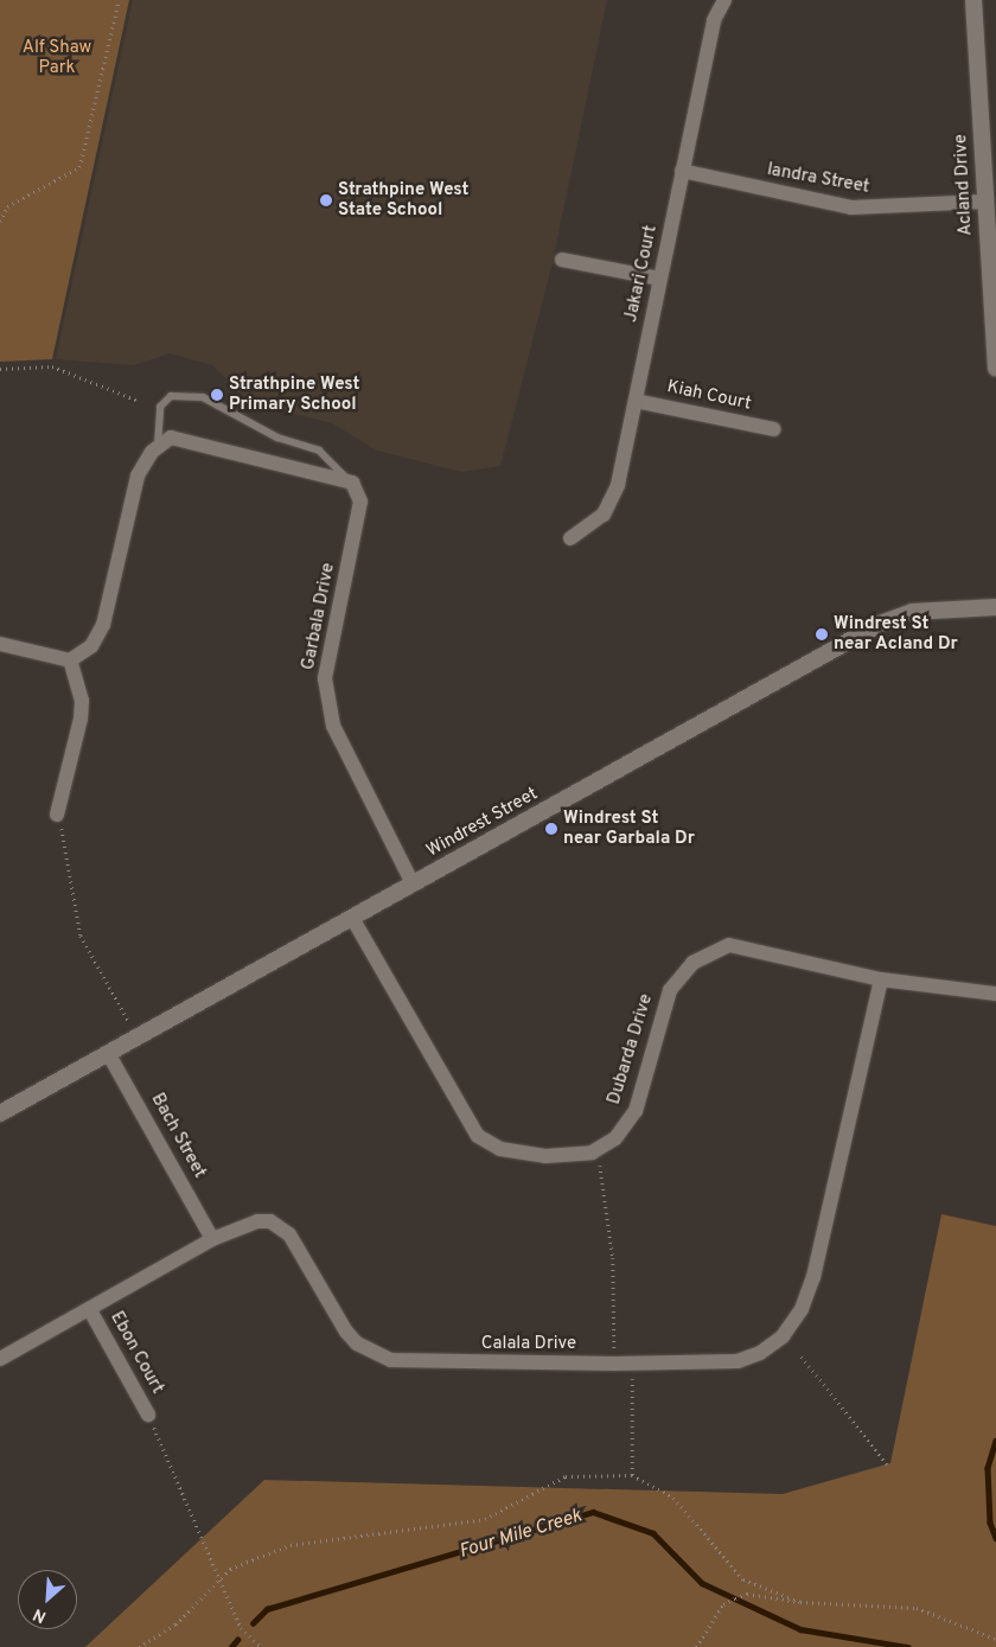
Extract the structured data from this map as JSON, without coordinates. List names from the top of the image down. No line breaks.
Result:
{"streets":{"street":["Iandra Street","Acland Drive","Jakari Court","Kiah Court","Garbala Drive","Windrest Street","Dubarda Drive","Bach Street","Calala Drive","Ebon Court"]},"crossings":[["Iandra Street","Acland Drive"],["Iandra Street","Jakari Court"],["Jakari Court","Kiah Court"],["Garbala Drive","Windrest Street"],["Windrest Street","Dubarda Drive"],["Windrest Street","Bach Street"],["Dubarda Drive","Calala Drive"],["Bach Street","Calala Drive"],["Calala Drive","Ebon Court"]],"water":["Four Mile Creek"],"parks":["Alf Shaw Park"],"places":["Strathpine West State School","Strathpine West Primary School","Windrest St near Acland Dr","Windrest St near Garbala Dr"],"north":"bottom left"}
